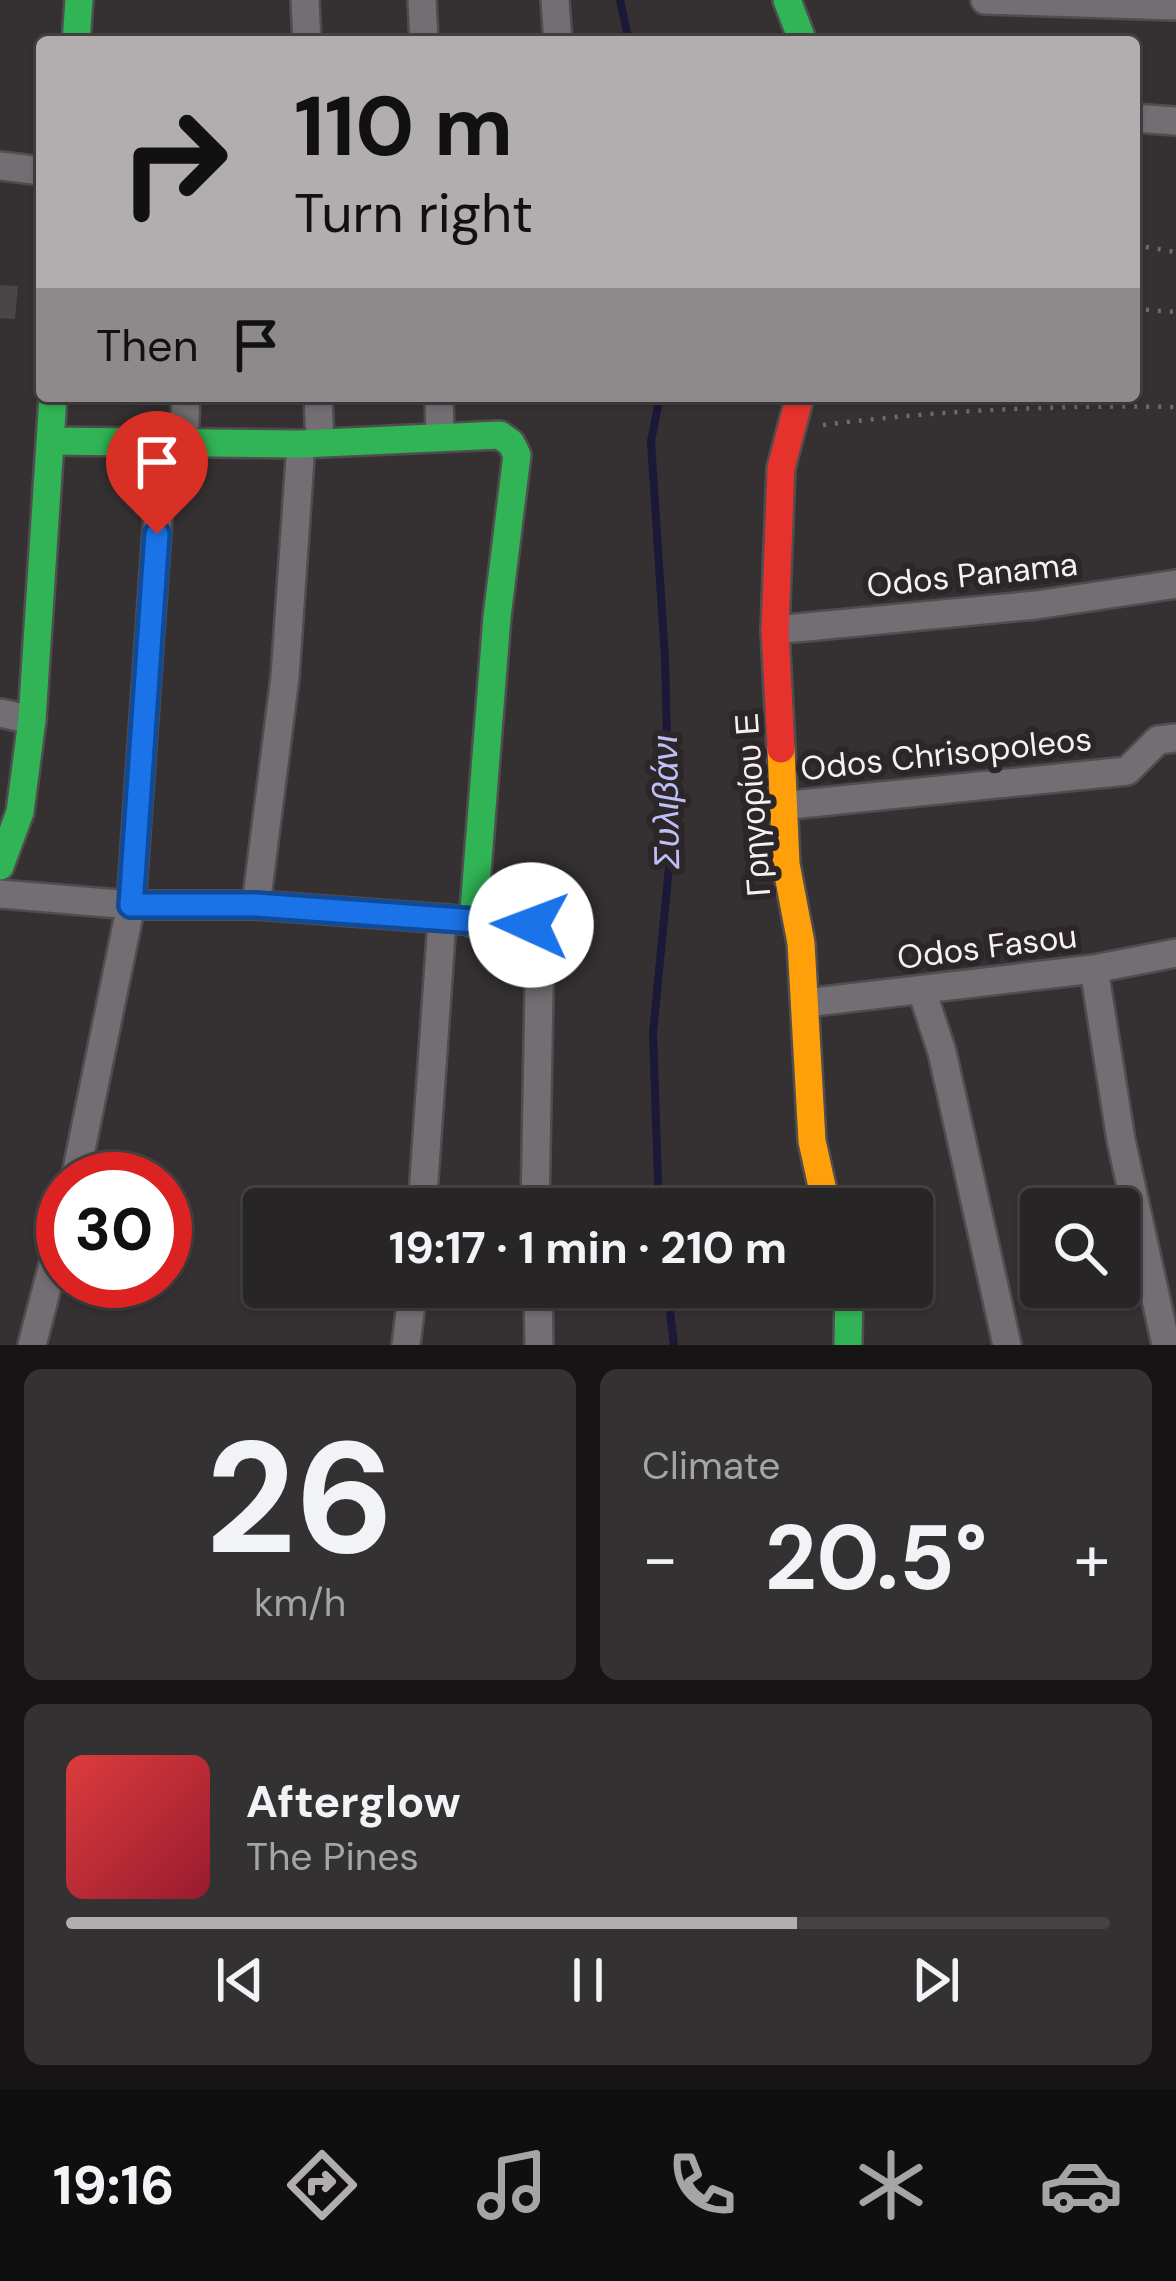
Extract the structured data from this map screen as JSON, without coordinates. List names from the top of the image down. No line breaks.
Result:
{"streets":{"street":["Odos Panama","Odos Chrisopoleos","Γρηγορίου Ε","Odos Fasou"]},"crossings":[["Odos Panama","Γρηγορίου Ε"],["Odos Chrisopoleos","Γρηγορίου Ε"],["Γρηγορίου Ε","Odos Fasou"]],"water":["Συλιβάνι"],"page":{"turn":["110 m","Turn right"],"then":"Then","limit":"30","trip":"19:17 · 1 min · 210 m","tile":[["26","km/h"],"Climate"],"heat":["−","20.5°","+"],"song":["Afterglow","The Pines"],"tabs":"19:16"}}
